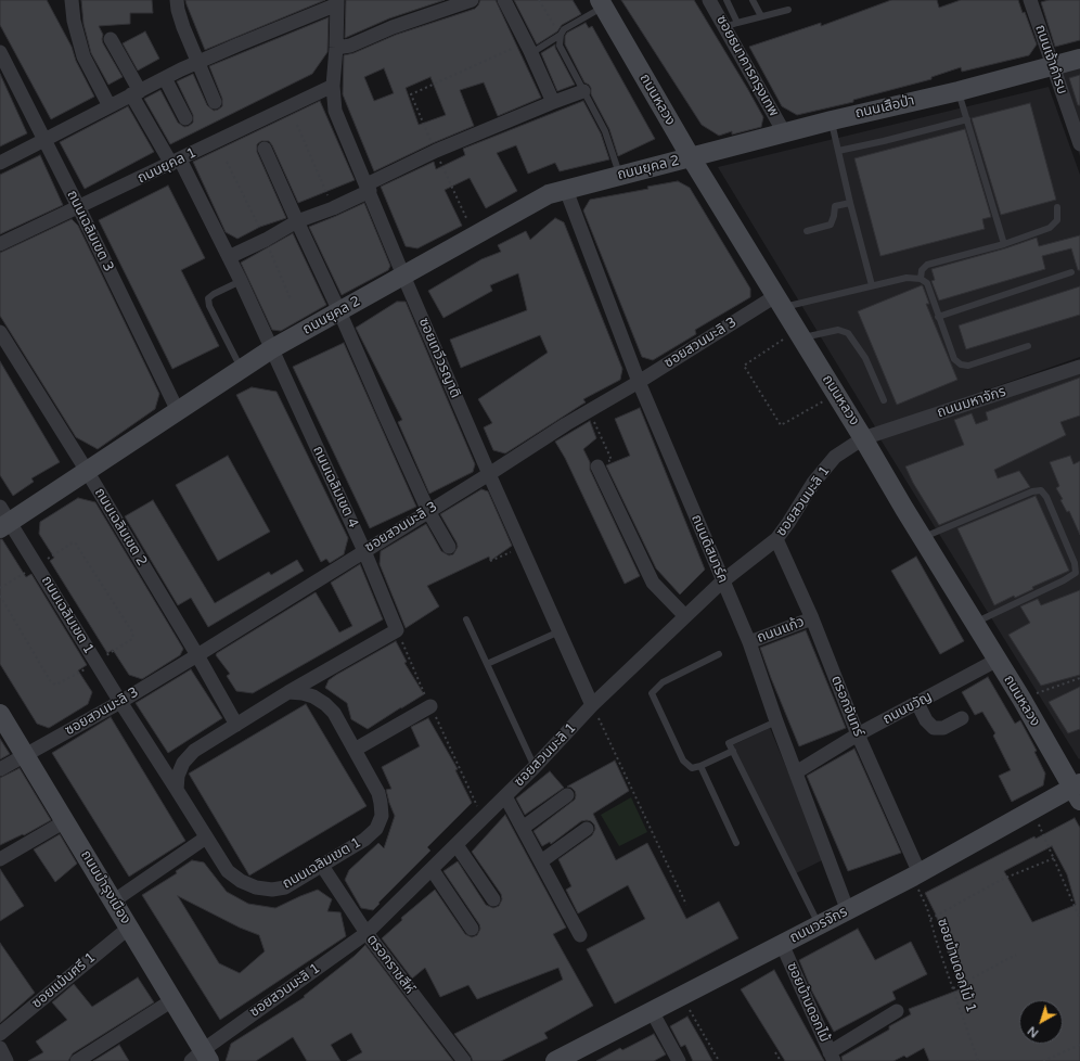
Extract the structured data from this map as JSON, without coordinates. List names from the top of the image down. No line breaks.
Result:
{"streets":{"street":["ถนนเจ้าคำรบ","ซอยธนาคารกรุงเทพ","ถนนหลวง","ถนนเสือป่า","ถนนยุคล 1","ถนนยุคล 2","ถนนเฉลิมเขต 3","ซอยสวนมะลิ 3","ซอยเทวีวรญาติ","ถนนมหาจักร","ถนนเฉลิมเขต 4","ซอยสวนมะลิ 1","ถนนเฉลิมเขต 2","ถนนดิสมาร์ค","ถนนเฉลิมเขต 1","ถนนแก้ว","ตรอกจันทร์","ถนนขวัญ","ถนนบำรุงเมือง","ถนนวรจักร","ตรอกราชสีห์","ซอยแม้นศรี 1","ซอยบ้านดอกไม้"],"path":["ซอยบ้านดอกไม้ 1"]},"crossings":[["ถนนเจ้าคำรบ","ถนนเสือป่า"],["ซอยธนาคารกรุงเทพ","ถนนเสือป่า"],["ถนนหลวง","ถนนเสือป่า"],["ถนนหลวง","ถนนยุคล 2"],["ถนนหลวง","ซอยสวนมะลิ 3"],["ถนนหลวง","ถนนมหาจักร"],["ถนนหลวง","ซอยสวนมะลิ 1"],["ถนนหลวง","ถนนขวัญ"],["ถนนหลวง","ถนนวรจักร"],["ถนนเสือป่า","ถนนยุคล 2"],["ถนนยุคล 1","ถนนเฉลิมเขต 3"],["ถนนยุคล 1","ซอยเทวีวรญาติ"],["ถนนยุคล 1","ถนนเฉลิมเขต 4"],["ถนนยุคล 2","ถนนเฉลิมเขต 3"],["ถนนยุคล 2","ซอยเทวีวรญาติ"],["ถนนยุคล 2","ถนนเฉลิมเขต 4"],["ถนนยุคล 2","ถนนเฉลิมเขต 2"],["ถนนยุคล 2","ถนนดิสมาร์ค"],["ถนนยุคล 2","ถนนเฉลิมเขต 1"],["ซอยสวนมะลิ 3","ซอยเทวีวรญาติ"],["ซอยสวนมะลิ 3","ถนนเฉลิมเขต 4"],["ซอยสวนมะลิ 3","ถนนเฉลิมเขต 2"],["ซอยสวนมะลิ 3","ถนนดิสมาร์ค"],["ซอยสวนมะลิ 3","ถนนเฉลิมเขต 1"],["ซอยสวนมะลิ 3","ถนนบำรุงเมือง"],["ซอยเทวีวรญาติ","ซอยสวนมะลิ 1"],["ถนนมหาจักร","ซอยสวนมะลิ 1"],["ซอยสวนมะลิ 1","ถนนดิสมาร์ค"],["ซอยสวนมะลิ 1","ตรอกจันทร์"],["ซอยสวนมะลิ 1","ถนนบำรุงเมือง"],["ซอยสวนมะลิ 1","ตรอกราชสีห์"],["ถนนดิสมาร์ค","ถนนแก้ว"],["ถนนดิสมาร์ค","ถนนขวัญ"],["ถนนดิสมาร์ค","ถนนวรจักร"],["ถนนเฉลิมเขต 1","ตรอกราชสีห์"],["ถนนแก้ว","ตรอกจันทร์"],["ตรอกจันทร์","ถนนขวัญ"],["ตรอกจันทร์","ถนนวรจักร"],["ตรอกจันทร์","ซอยบ้านดอกไม้ 1"],["ถนนบำรุงเมือง","ซอยแม้นศรี 1"],["ถนนวรจักร","ซอยบ้านดอกไม้ 1"],["ถนนวรจักร","ซอยบ้านดอกไม้"]],"north":"bottom left"}
